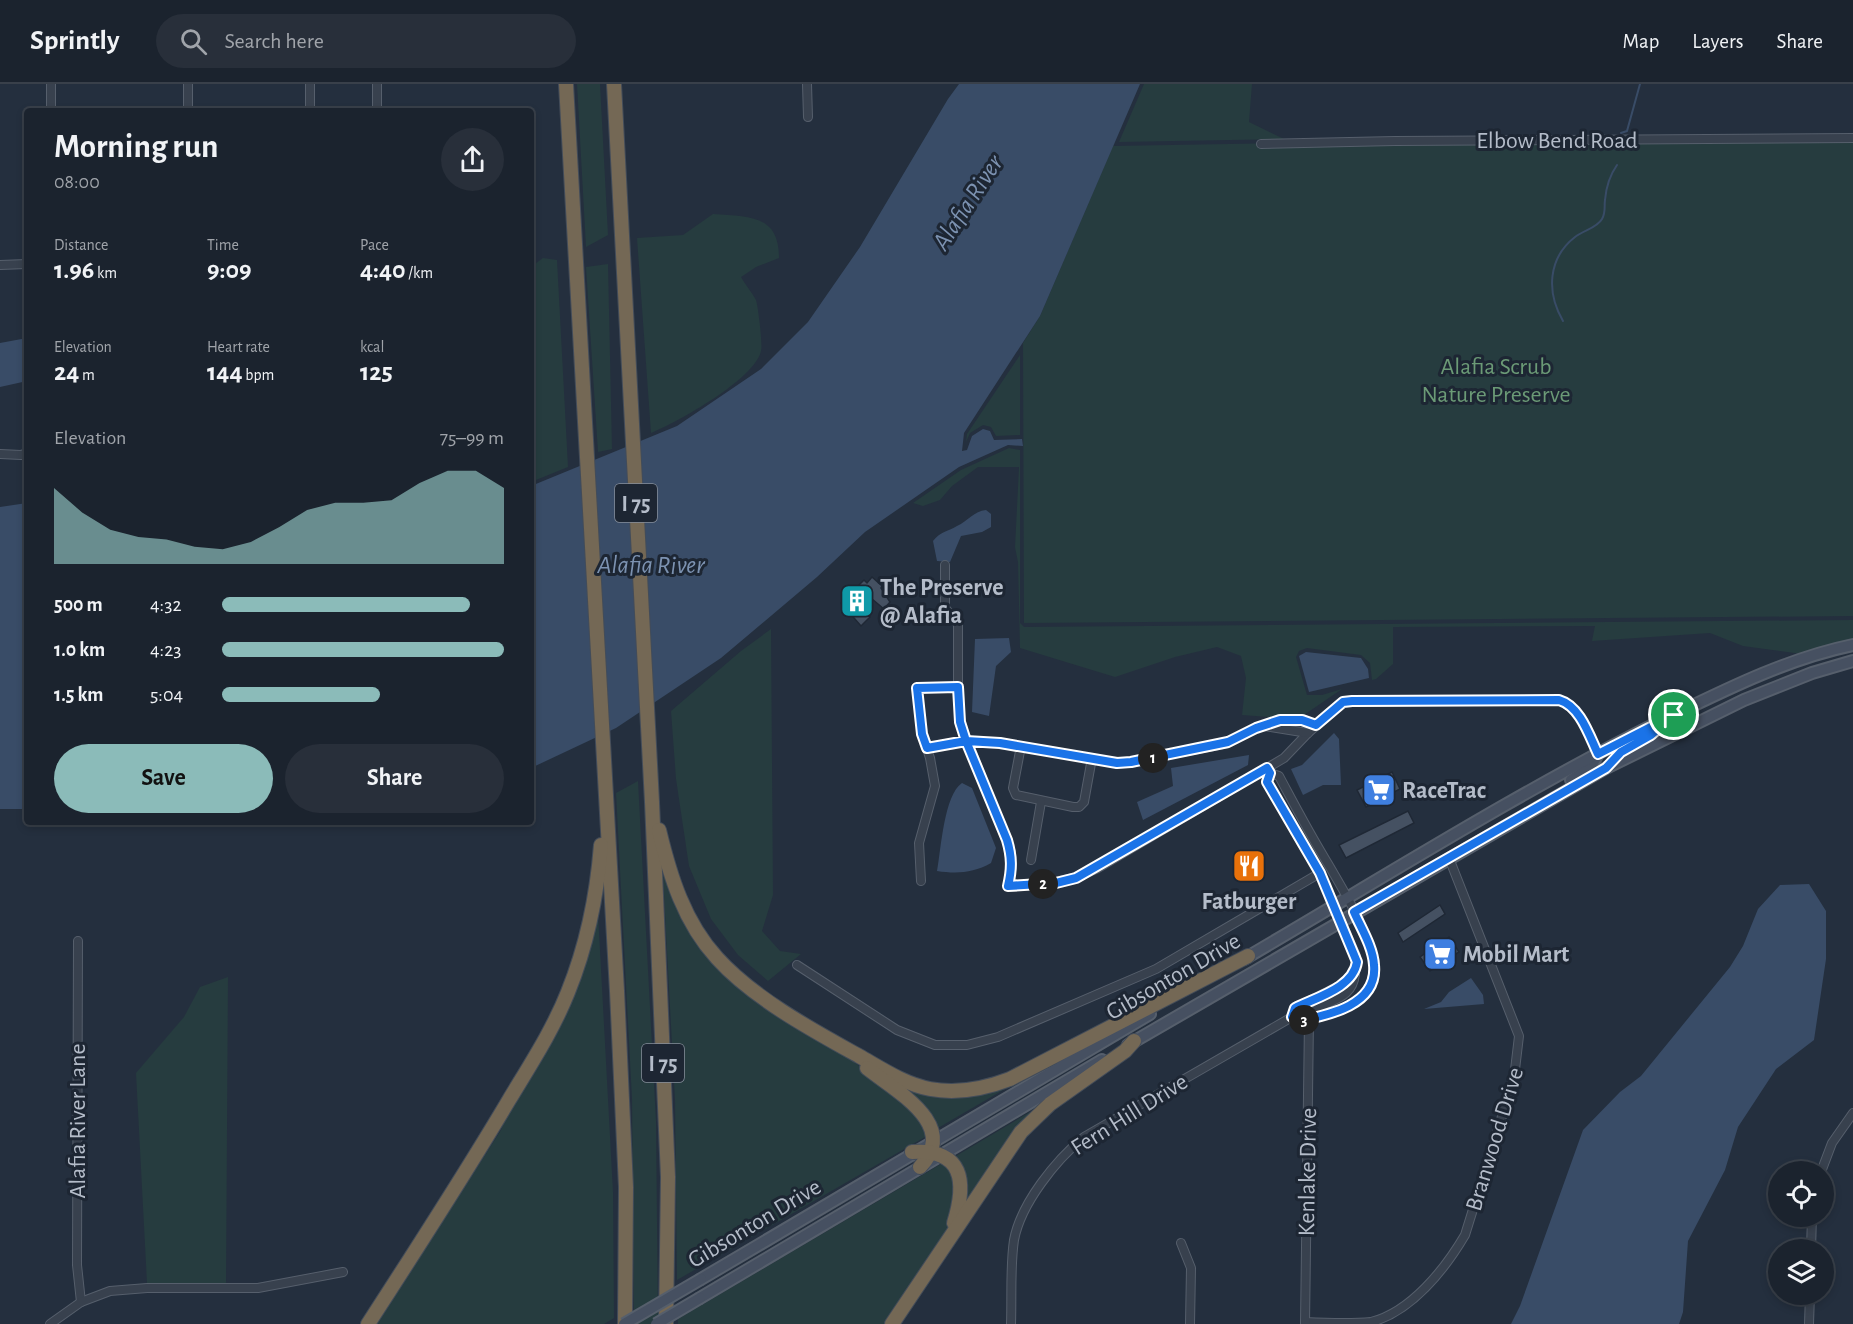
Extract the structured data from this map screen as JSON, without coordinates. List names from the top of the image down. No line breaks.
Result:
{"streets":{"highway":["I 75"],"main road":["Gibsonton Drive"],"street":["Elbow Bend Road","Fern Hill Drive","Alafia River Lane","Branwood Drive","Kenlake Drive"]},"crossings":[["I 75","Gibsonton Drive"],["Gibsonton Drive","Branwood Drive"],["Branwood Drive","Kenlake Drive"]],"water":["Alafia River"],"parks":["Alafia Scrub Nature Preserve"],"places":{"building":["The Preserve @ Alafia"],"supermarket":["RaceTrac","Mobil Mart"],"restaurant":["Fatburger"]},"page":{"header":"Sprintly","search":"Search here","nav":["Map","Layers","Share"],"heading":["Morning run","08:00"],"stats":[["Distance","1.96 km"],["Time","9:09"],["Pace","4:40 /km"],["Elevation","24 m"],["Heart rate","144 bpm"],["kcal","125"]],"chart":["Elevation","75–99 m"],"list":[{"name":"500 m","note":"4:32"},{"name":"1.0 km","note":"4:23"},{"name":"1.5 km","note":"5:04"}],"buttons":["Save","Share"],"pins":["1","2","3"]}}
